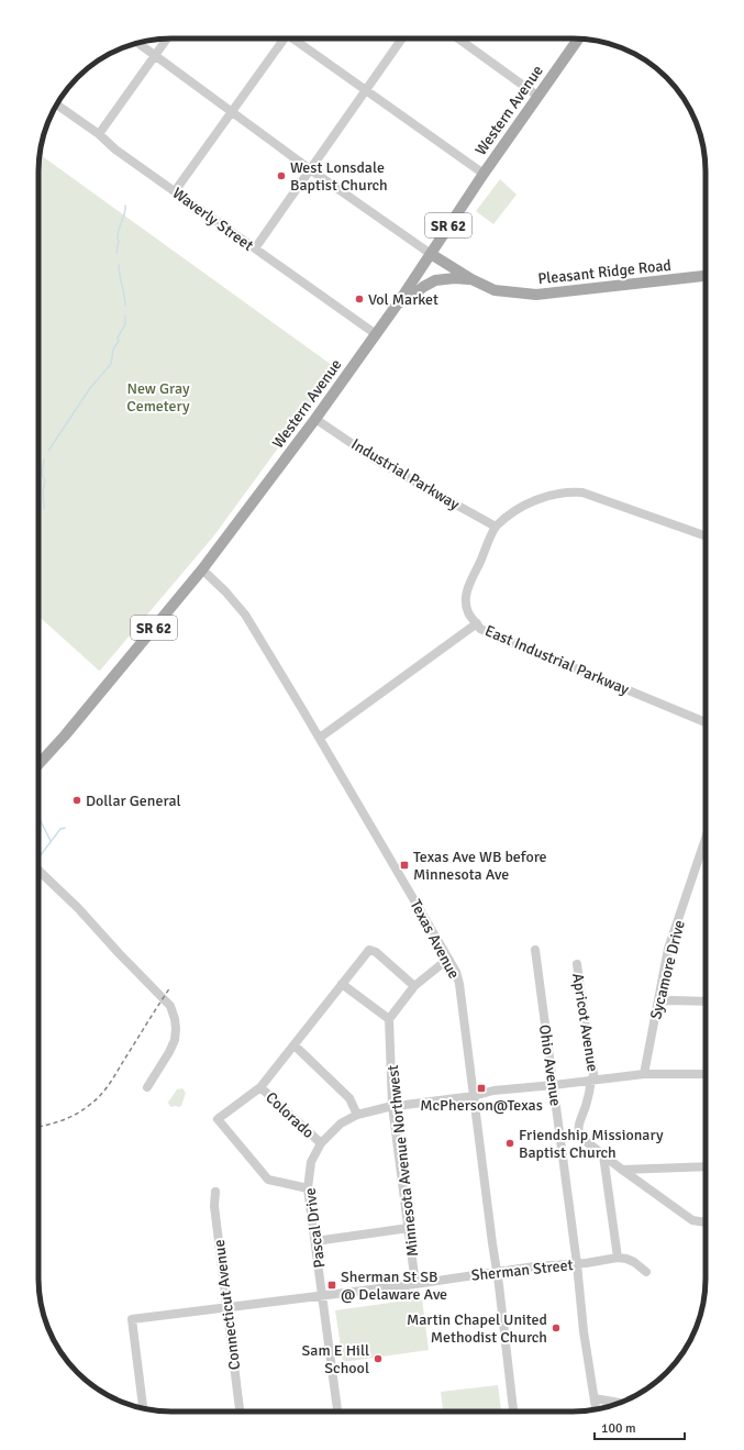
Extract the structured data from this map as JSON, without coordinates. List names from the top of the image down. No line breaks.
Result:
{"streets":{"main road":["Western Avenue","SR 62","Pleasant Ridge Road"],"street":["Waverly Street","Industrial Parkway","East Industrial Parkway","Texas Avenue","Sycamore Drive","Apricot Avenue","Ohio Avenue","Colorado","Minnesota Avenue Northwest","Pascal Drive","Sherman Street","Connecticut Avenue"]},"crossings":[["Western Avenue","Waverly Street"],["Western Avenue","Pleasant Ridge Road"],["Western Avenue","Industrial Parkway"],["Western Avenue","Texas Avenue"],["Industrial Parkway","East Industrial Parkway"],["Texas Avenue","Pascal Drive"],["Texas Avenue","Sherman Street"],["Sycamore Drive","Pascal Drive"],["Apricot Avenue","Pascal Drive"],["Ohio Avenue","Pascal Drive"],["Ohio Avenue","Sherman Street"],["Colorado","Pascal Drive"],["Minnesota Avenue Northwest","Pascal Drive"],["Minnesota Avenue Northwest","Sherman Street"],["Pascal Drive","Sherman Street"],["Sherman Street","Connecticut Avenue"]],"parks":["New Gray Cemetery"],"places":{"other":["West Lonsdale Baptist Church","Vol Market","Dollar General","Friendship Missionary Baptist Church","Martin Chapel United Methodist Church","Sam E Hill School"],"transit":["Texas Ave WB before Minnesota Ave","McPherson@Texas","Sherman St SB @ Delaware Ave"]},"scale_bar":"100 m"}
